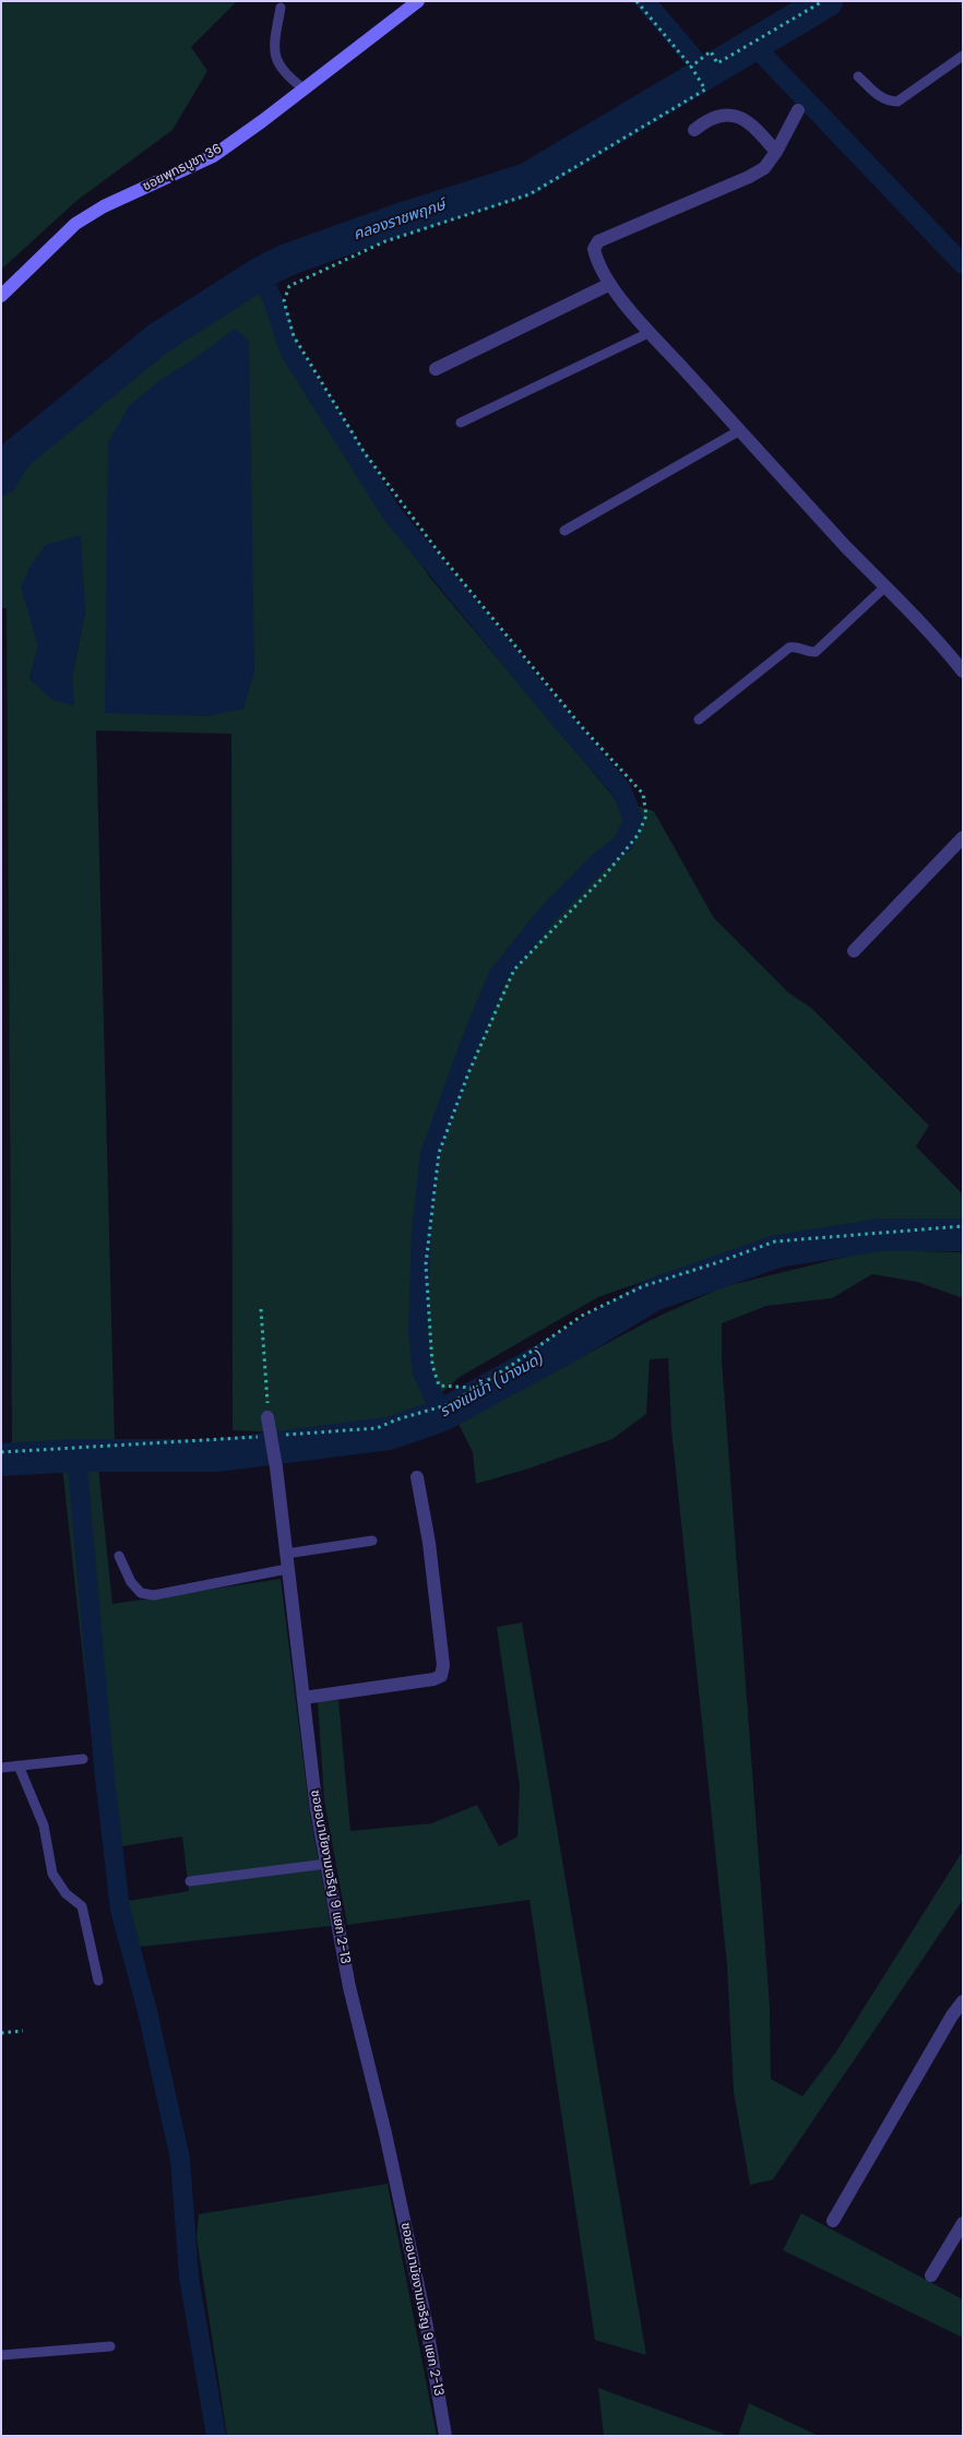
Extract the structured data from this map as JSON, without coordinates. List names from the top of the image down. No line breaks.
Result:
{"streets":{"street":["ซอยพุทธบูชา 36","ซอยอนามัยงามเจริญ 9 แยก 2-13"]},"water":["คลองราชพฤกษ์","รางแม่น้ำ (บางมด)"]}
